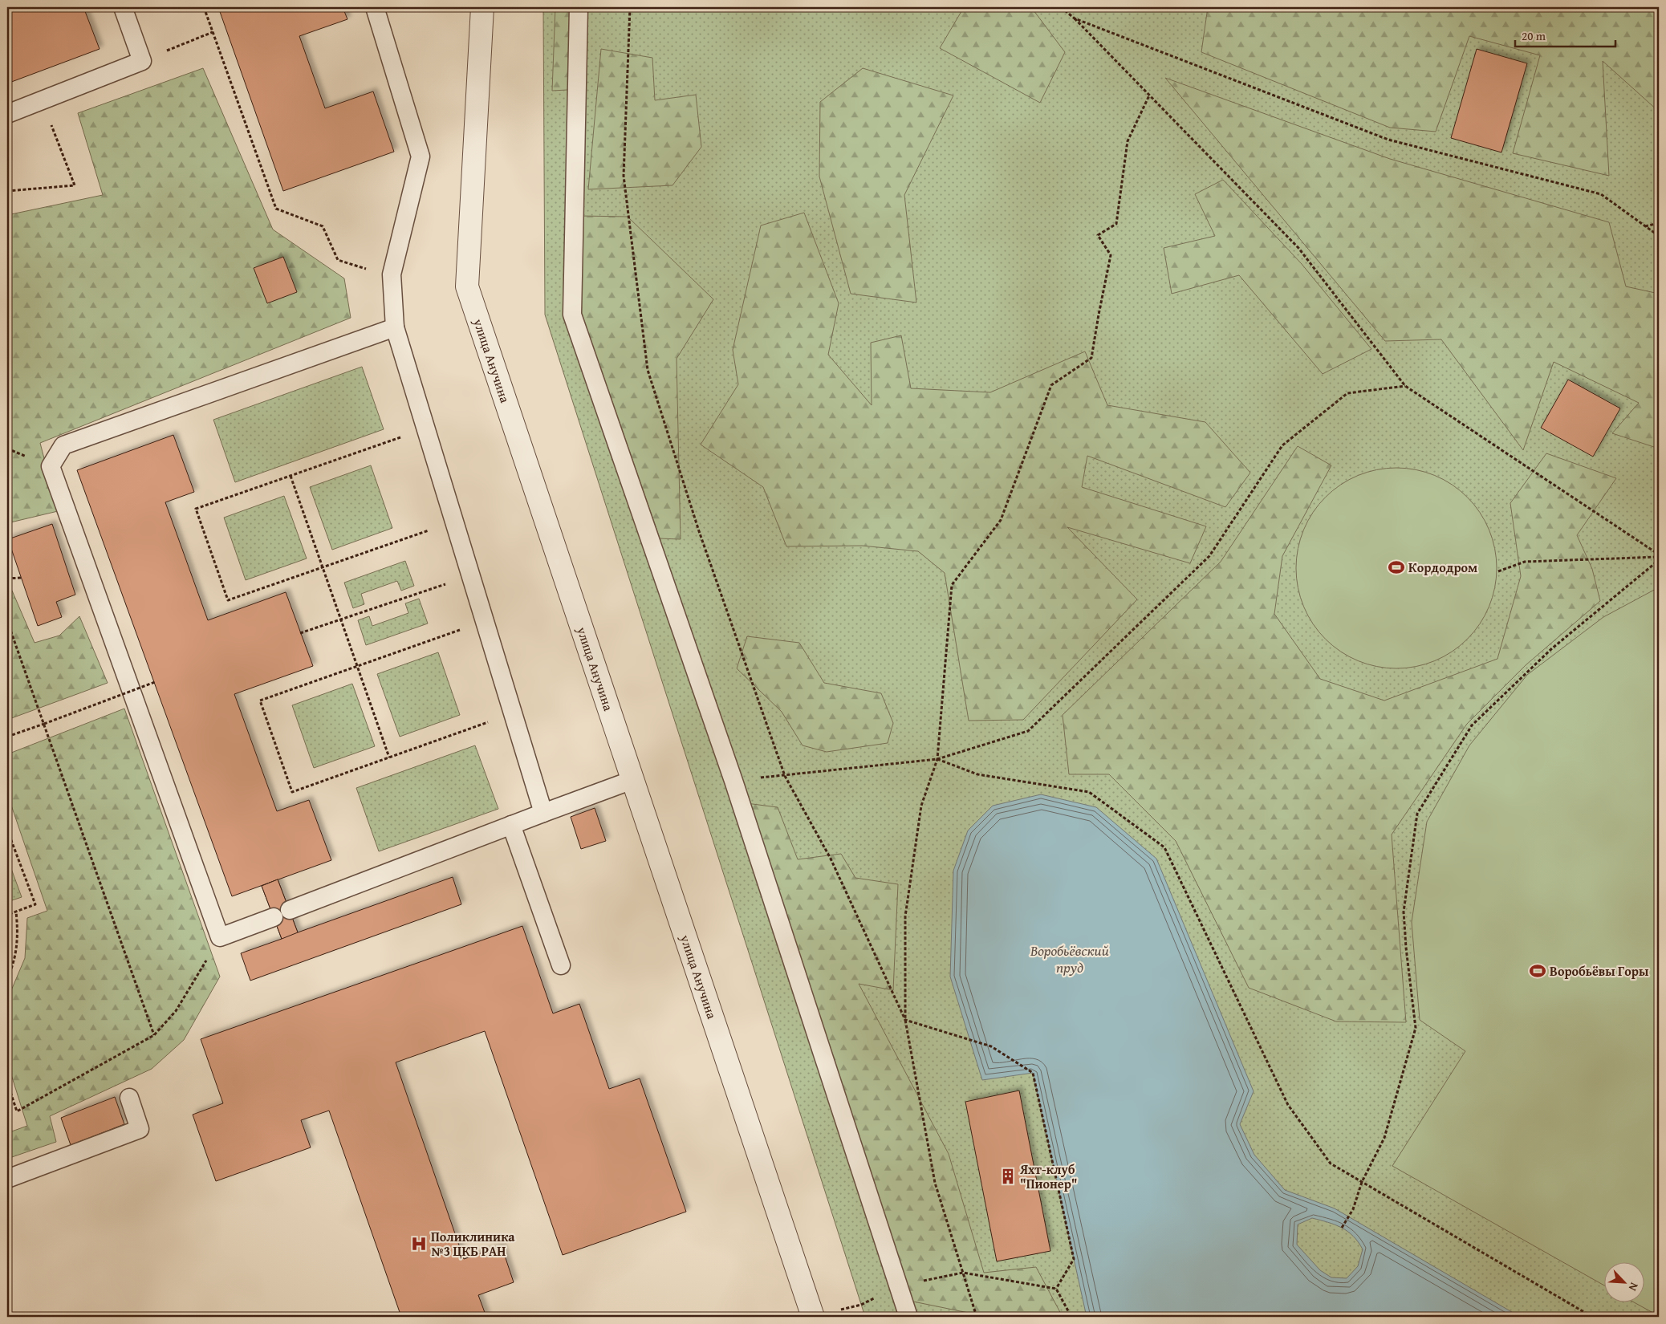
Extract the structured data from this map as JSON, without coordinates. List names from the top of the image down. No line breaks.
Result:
{"streets":{"street":["улица Анучина"]},"water":["Воробьёвский пруд"],"places":{"sports":["Кордодром","Воробьёвы Горы"],"building":["Яхт-клуб \"Пионер\""],"hospital":["Поликлиника №3 ЦКБ РАН"]},"scale_bar":"20 m","north":"bottom right"}
